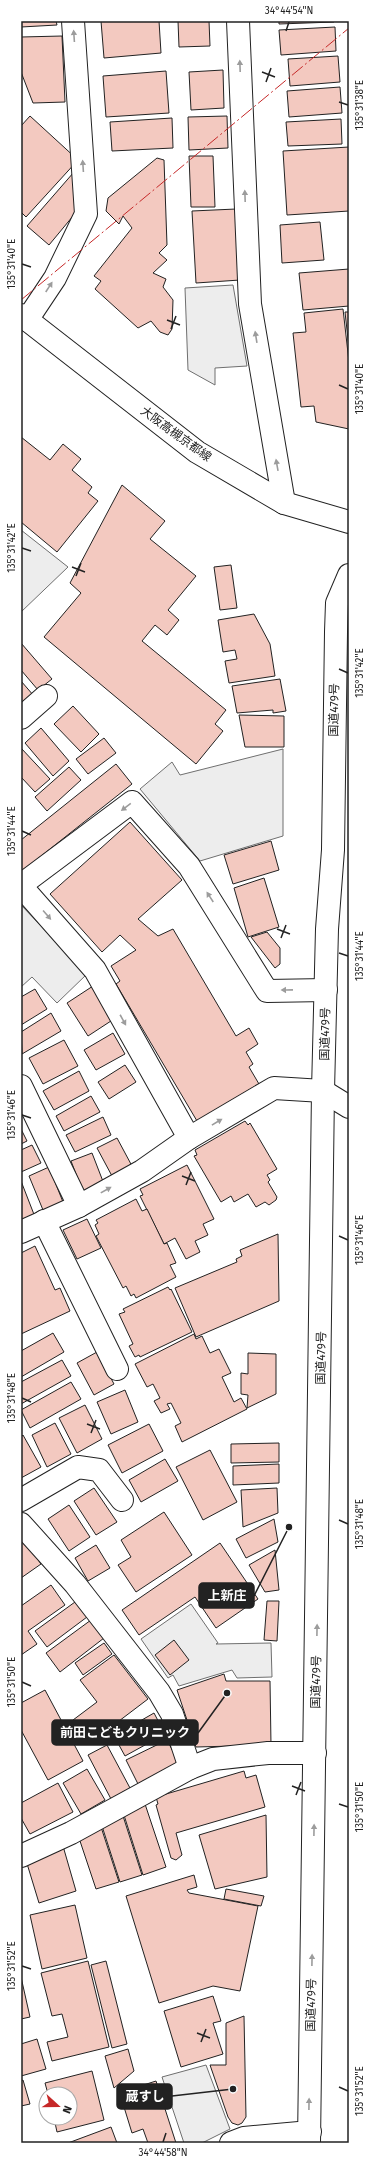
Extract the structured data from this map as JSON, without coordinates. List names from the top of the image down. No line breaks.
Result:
{"streets":{"main road":["大阪高槻京都線","国道479号"]},"one_way":["国道479号"],"places":["上新庄","前田こどもクリニック","蔵すし"],"north":"right","coordinates":["34°44'54\"N","135°31'38\"E","135°31'40\"E","135°31'42\"E","135°31'44\"E","135°31'46\"E","135°31'48\"E","135°31'50\"E","135°31'52\"E","34°44'58\"N"]}
